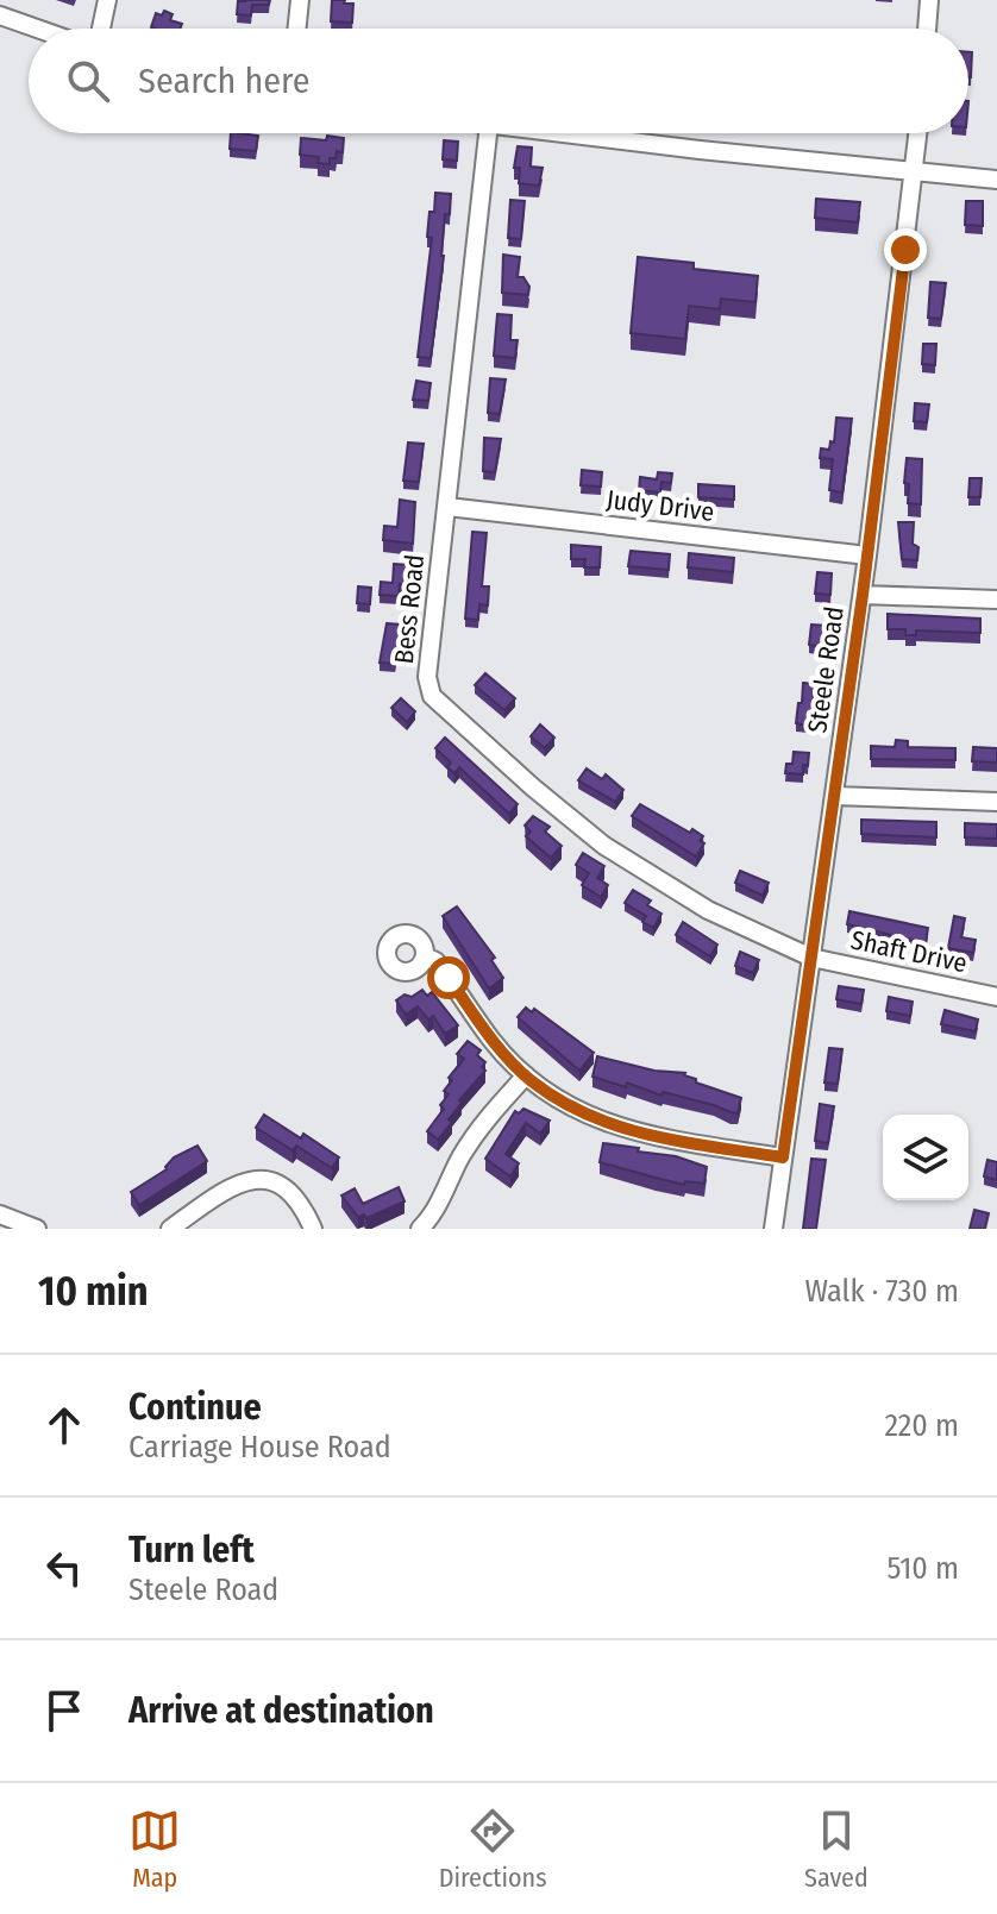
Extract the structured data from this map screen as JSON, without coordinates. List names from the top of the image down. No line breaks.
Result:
{"streets":{"street":["Judy Drive","Bess Road","Steele Road","Shaft Drive"]},"crossings":[["Judy Drive","Bess Road"],["Judy Drive","Steele Road"],["Bess Road","Steele Road"],["Bess Road","Shaft Drive"],["Steele Road","Shaft Drive"]],"page":{"search":"Search here","heading":["10 min","Walk · 730 m"],"list":[["Continue","Carriage House Road","220 m"],["Turn left","Steele Road","510 m"],"Arrive at destination"],"nav":["Map","Directions","Saved"]}}
